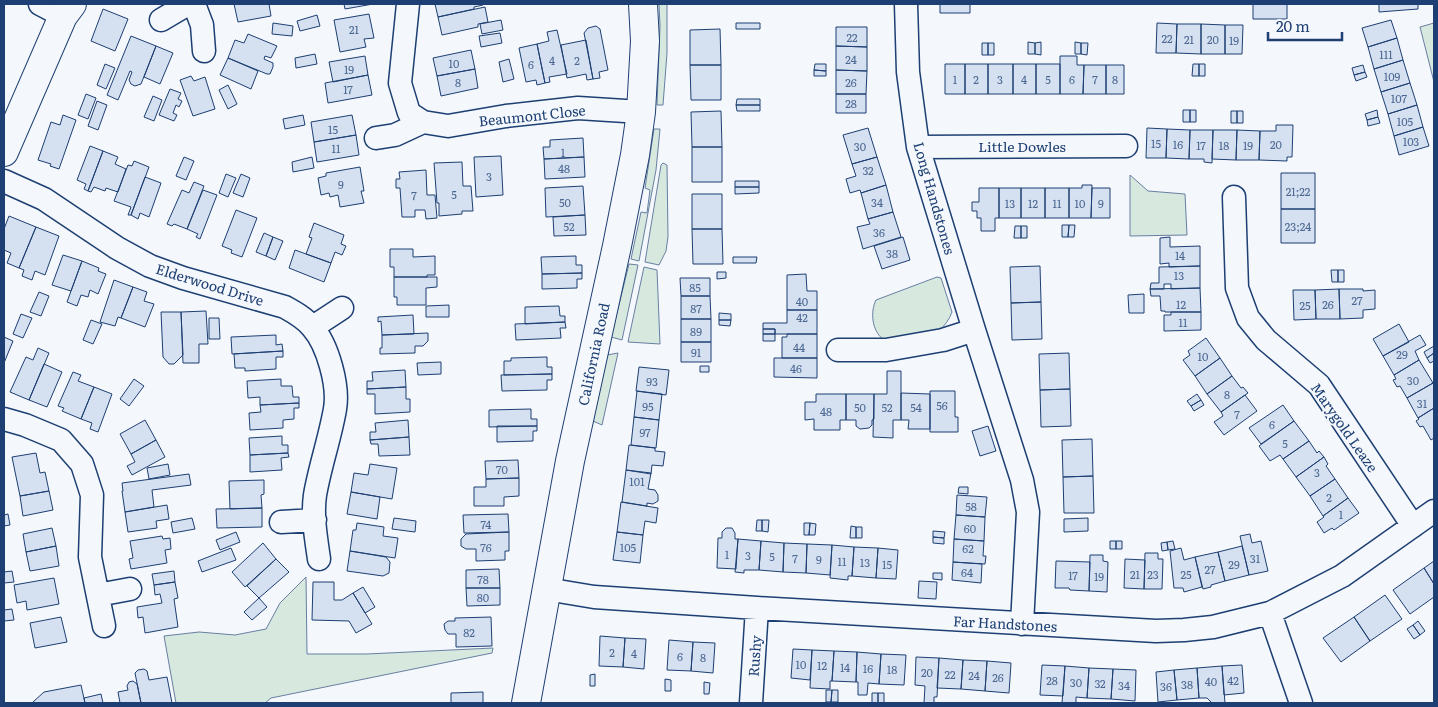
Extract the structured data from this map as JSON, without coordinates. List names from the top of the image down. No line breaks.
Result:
{"streets":{"street":["Beaumont Close","Little Dowles","Long Handstones","Elderwood Drive","California Road","Marygold Leaze","Far Handstones","Rushy"]},"crossings":[["Beaumont Close","California Road"],["Little Dowles","Long Handstones"],["Long Handstones","Far Handstones"],["California Road","Far Handstones"],["Marygold Leaze","Far Handstones"],["Far Handstones","Rushy"]],"house_numbers":["21","22","22","21","20","19","111","24","4","2","10","6","19","109","1","2","3","4","5","6","7","8","8","26","17","107","28","105","15","103","15","16","20","17","18","19","30","11","1","48","32","3","9","21;22","5","7","50","34","13","12","11","10","9","52","23;24","36","38","14","13","85","27","40","12","26","25","87","42","11","89","44","91","29","10","46","30","93","8","31","56","95","50","52","54","48","7","6","97","5","70","3","101","2","58","1","74","60","76","105","62","1","3","5","7","31","9","11","13","15","29","27","64","21","23","25","17","19","78","80","82","2","4","6","8","10","12","14","16","18","20","22","24","26","28","42","40","30","32","38","34","36"],"scale_bar":"20 m"}
